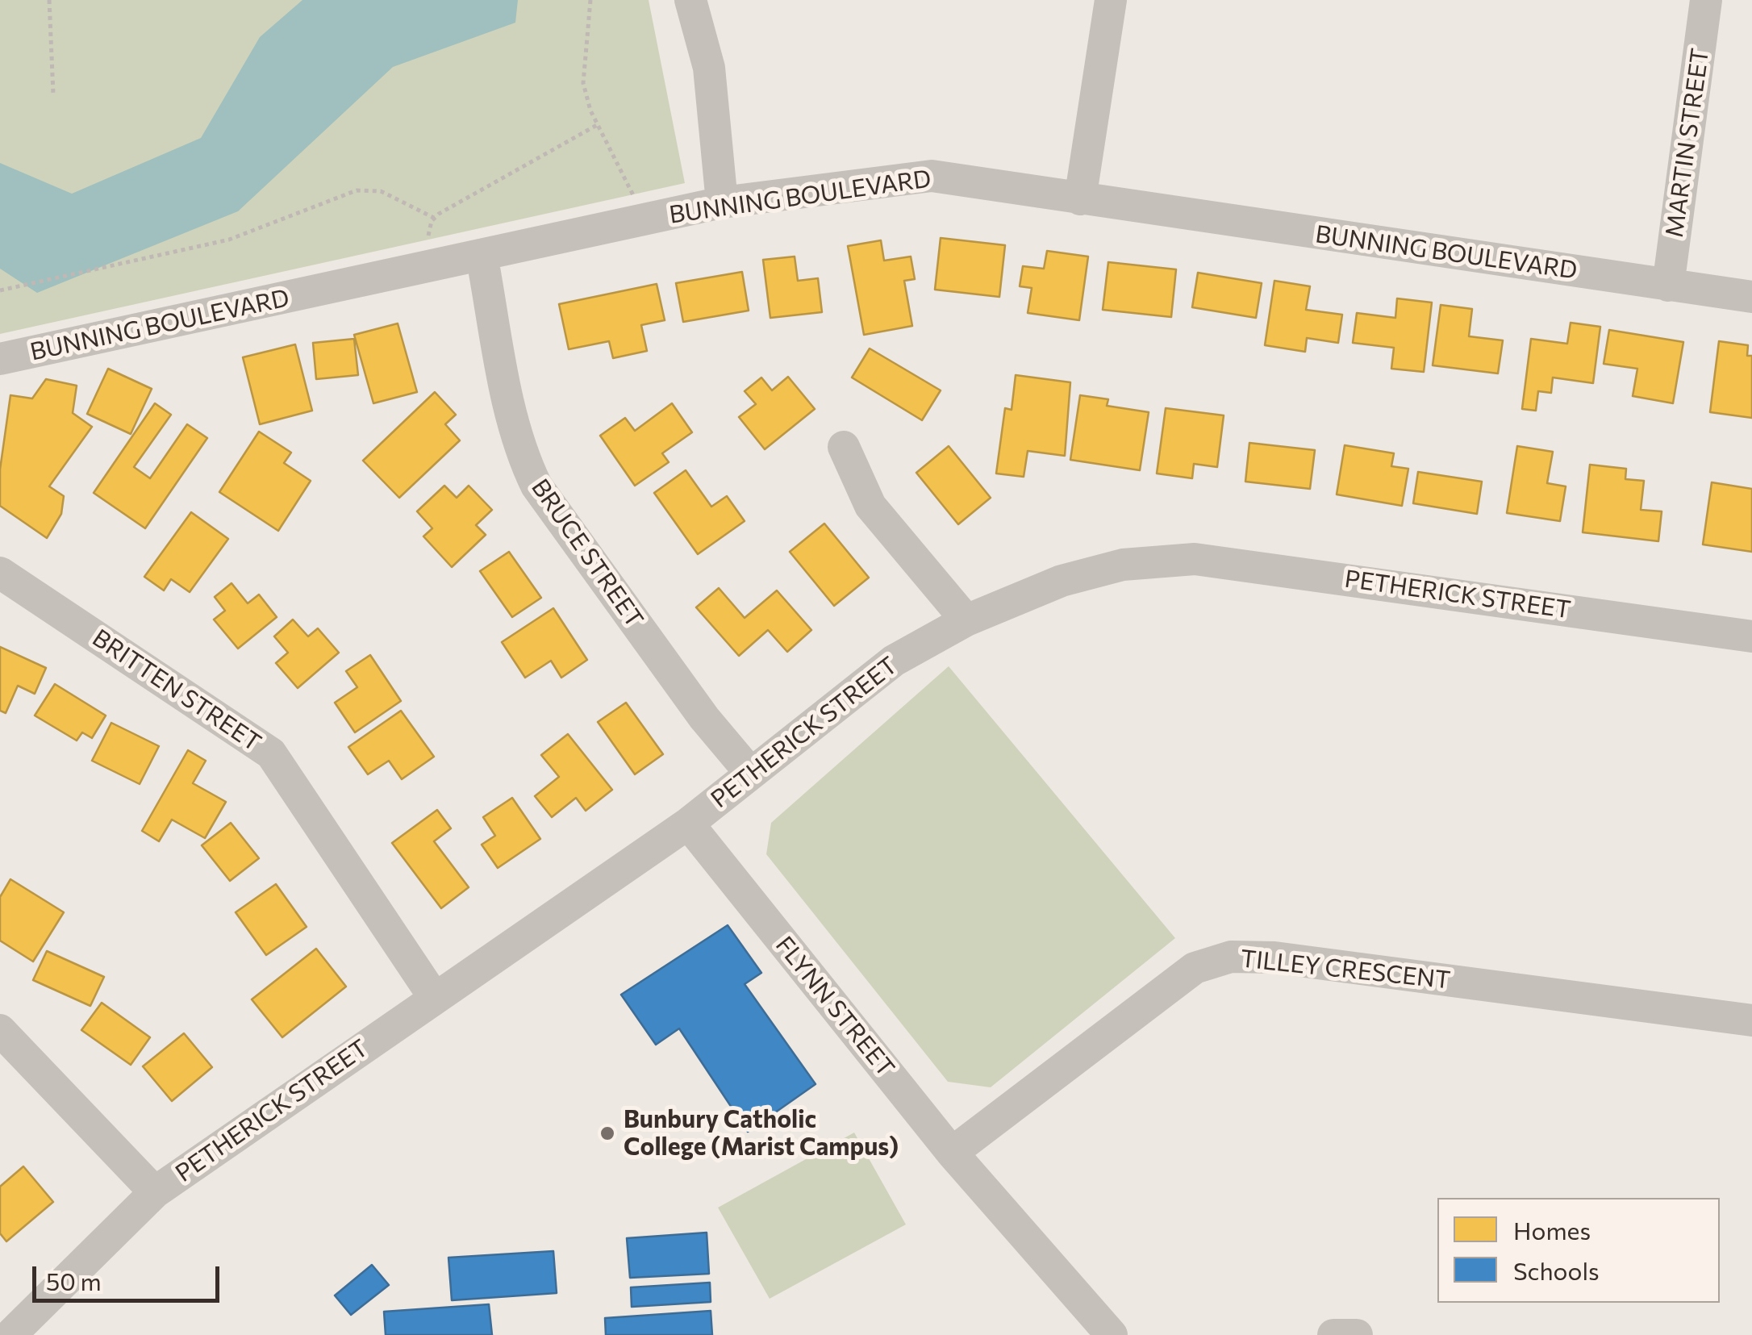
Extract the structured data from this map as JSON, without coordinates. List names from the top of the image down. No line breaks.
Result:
{"streets":{"street":["MARTIN STREET","BUNNING BOULEVARD","BRUCE STREET","PETHERICK STREET","BRITTEN STREET","TILLEY CRESCENT","FLYNN STREET"]},"crossings":[["MARTIN STREET","BUNNING BOULEVARD"],["BUNNING BOULEVARD","BRUCE STREET"],["BRUCE STREET","PETHERICK STREET"],["PETHERICK STREET","BRITTEN STREET"],["PETHERICK STREET","FLYNN STREET"],["TILLEY CRESCENT","FLYNN STREET"]],"places":["Bunbury Catholic College (Marist Campus)"],"legend":["Homes","Schools"],"scale_bar":"50 m"}
